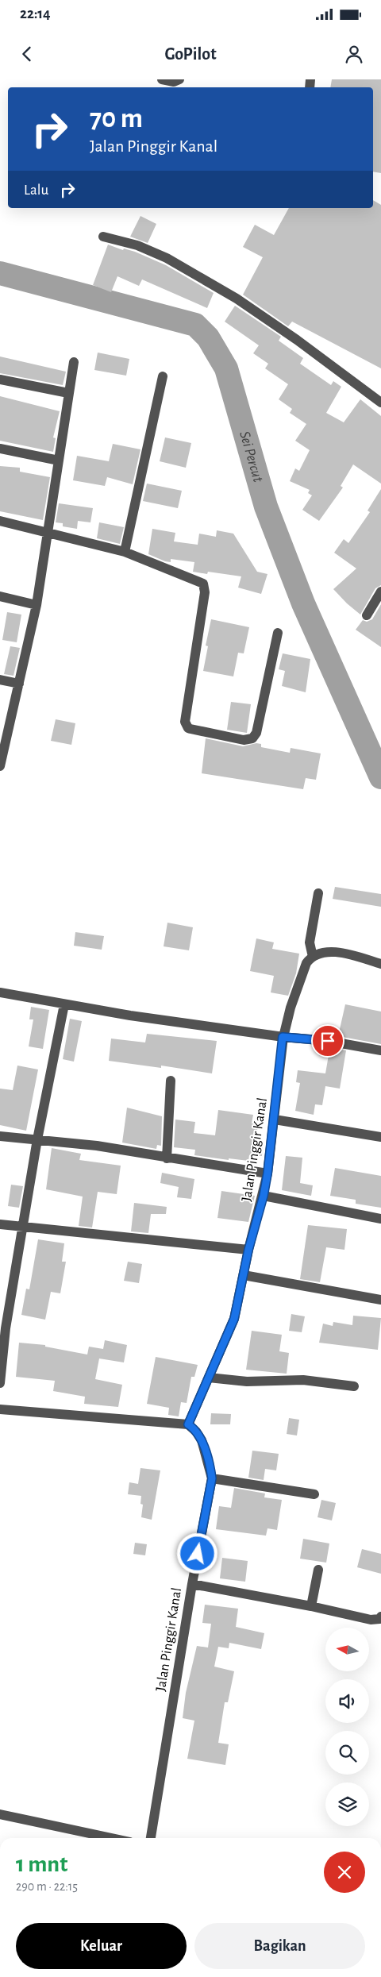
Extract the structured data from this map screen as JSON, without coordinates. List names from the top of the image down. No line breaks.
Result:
{"streets":{"street":["Jalan Pinggir Kanal"]},"water":["Sei Percut"],"north":"left","page":{"status":"22:14","header":"GoPilot","turn":["70 m","Jalan Pinggir Kanal"],"then":"Lalu","heading":["1 mnt","290 m · 22:15"],"buttons":["Keluar","Bagikan"]}}
